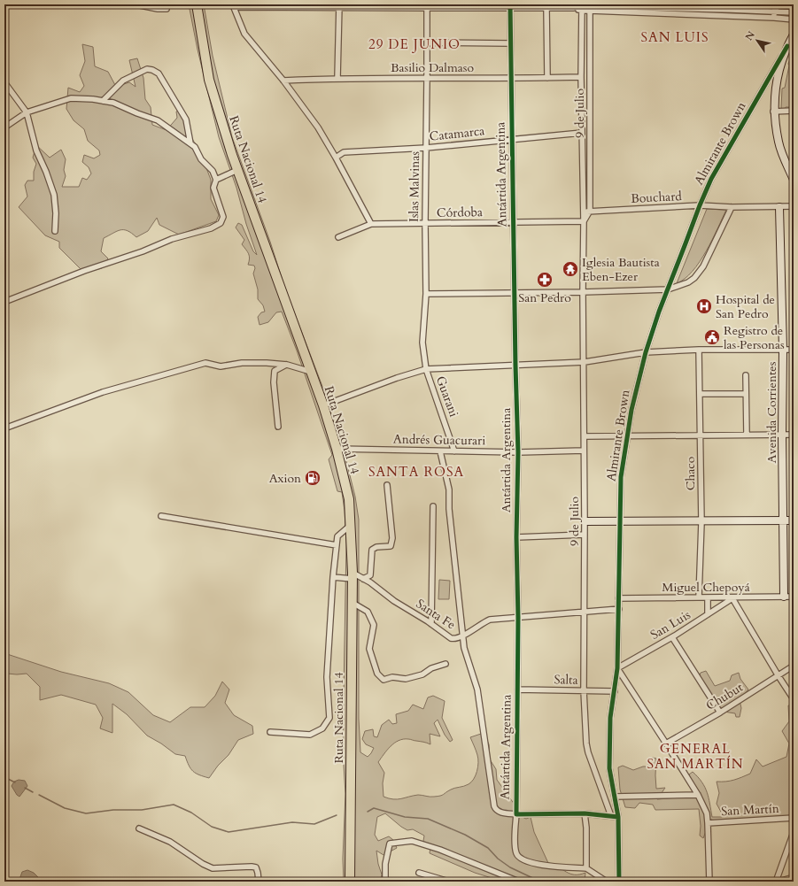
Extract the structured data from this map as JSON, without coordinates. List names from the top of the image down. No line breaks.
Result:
{"streets":{"highway":["Ruta Nacional 14"],"main road":["Avenida Corrientes"],"street":["Basilio Dalmaso","9 de Julio","Catamarca","Almirante Brown","Antártida Argentina","Islas Malvinas","Bouchard","Córdoba","Guarani","Andrés Guacurari","Chaco","Miguel Chepoyá","Santa Fe","San Luis","Salta","Chubut","San Martín"]},"crossings":[["Basilio Dalmaso","9 de Julio"],["Basilio Dalmaso","Antártida Argentina"],["Basilio Dalmaso","Islas Malvinas"],["9 de Julio","Catamarca"],["9 de Julio","Antártida Argentina"],["9 de Julio","Bouchard"],["9 de Julio","Córdoba"],["9 de Julio","Andrés Guacurari"],["9 de Julio","Santa Fe"],["9 de Julio","Salta"],["Catamarca","Antártida Argentina"],["Catamarca","Islas Malvinas"],["Almirante Brown","Antártida Argentina"],["Almirante Brown","Bouchard"],["Almirante Brown","Miguel Chepoyá"],["Almirante Brown","Santa Fe"],["Almirante Brown","San Luis"],["Almirante Brown","Salta"],["Ruta Nacional 14","Andrés Guacurari"],["Ruta Nacional 14","Santa Fe"],["Antártida Argentina","Córdoba"],["Antártida Argentina","Andrés Guacurari"],["Antártida Argentina","Santa Fe"],["Antártida Argentina","Salta"],["Islas Malvinas","Córdoba"],["Islas Malvinas","Guarani"],["Bouchard","Avenida Corrientes"],["Guarani","Andrés Guacurari"],["Avenida Corrientes","Miguel Chepoyá"],["Chaco","Miguel Chepoyá"],["Miguel Chepoyá","San Luis"]],"districts":["SAN LUIS","29 DE JUNIO","SANTA ROSA","GENERAL SAN MARTÍN"],"places":{"temple":["Iglesia Bautista Eben-Ezer"],"pharmacy":["San Pedro"],"hospital":["Hospital de San Pedro"],"public building":["Registro de las Personas"],"fuel station":["Axion"]},"north":"top left"}
